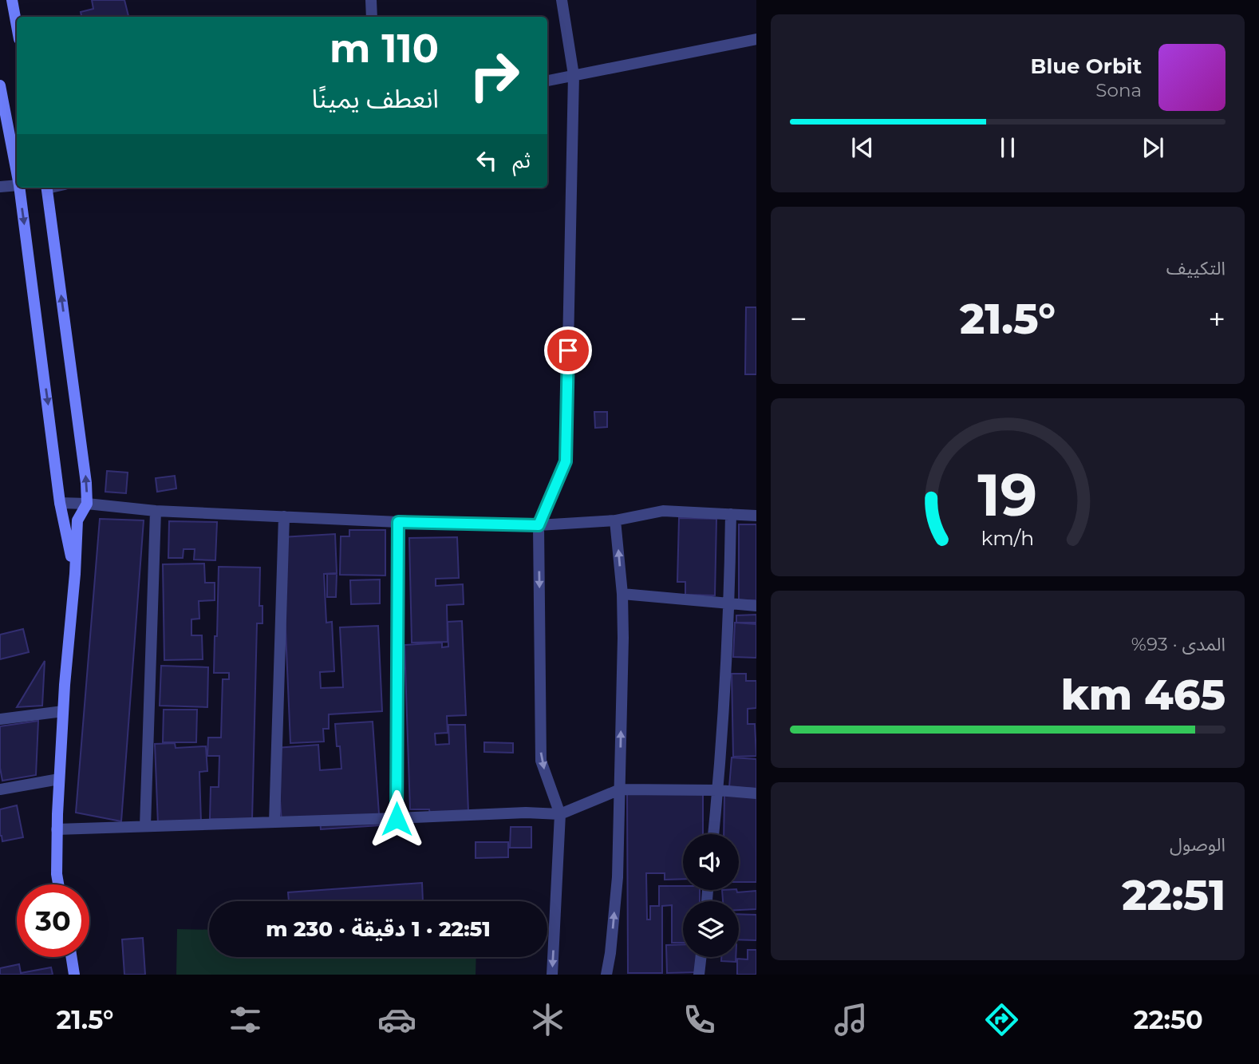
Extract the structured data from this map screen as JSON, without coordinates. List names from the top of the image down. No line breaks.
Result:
{"page":{"turn":["110 m","انعطف يمينًا"],"song":["Blue Orbit","Sona"],"then":"ثم","tile":["التكييف",["المدى · 93%","465 km"],["الوصول","22:51"]],"heat":["−","21.5°","+"],"limit":"30","trip":"22:51 · 1 دقيقة · 230 m","tabs":["22:50","21.5°"],"gauge":["19","km/h"]}}
